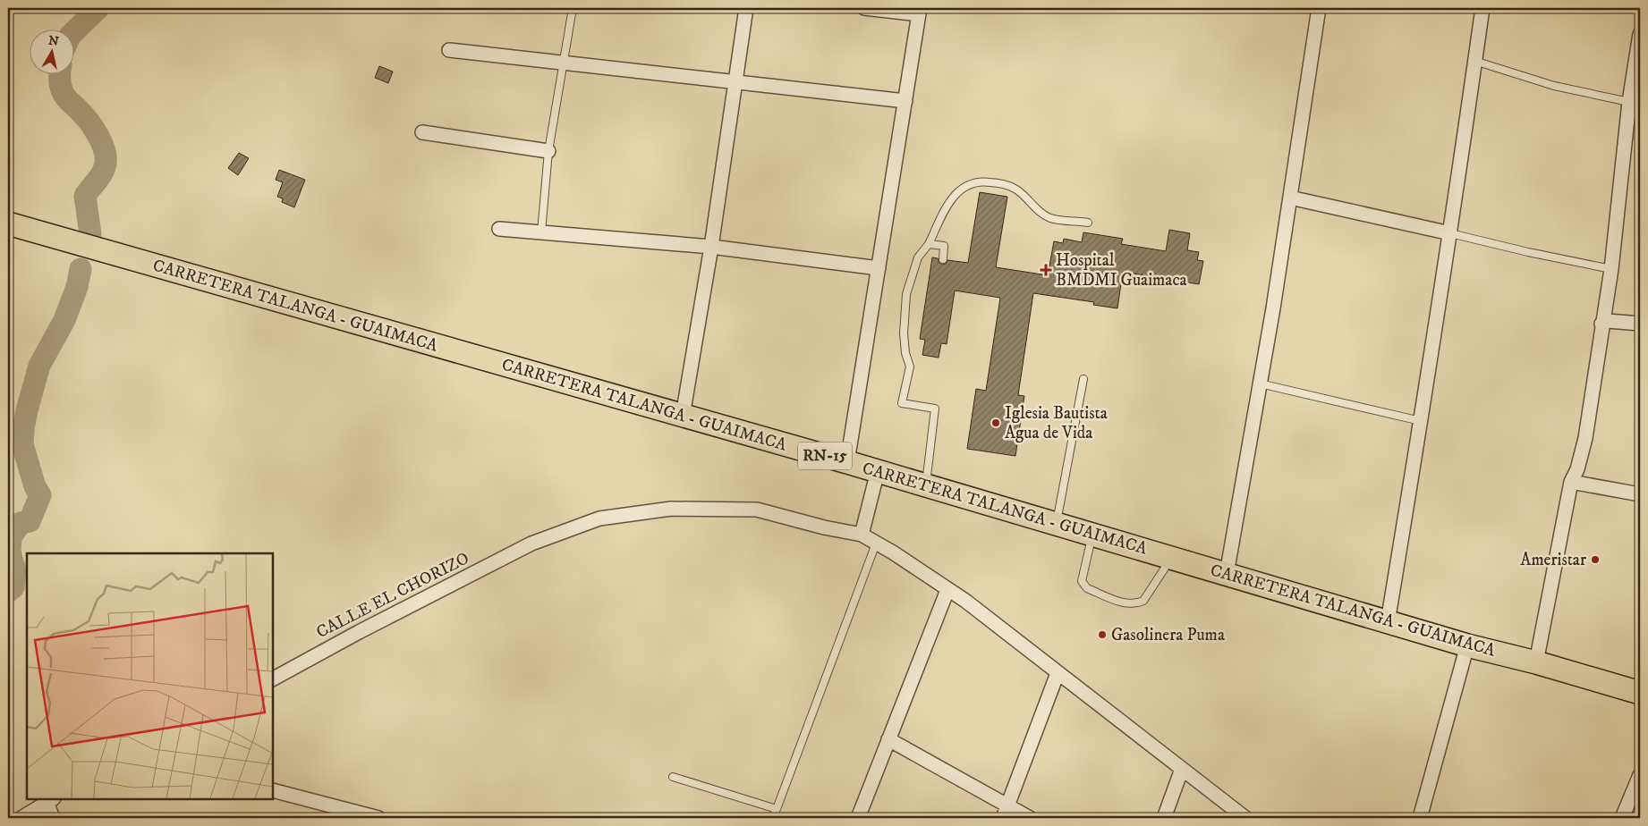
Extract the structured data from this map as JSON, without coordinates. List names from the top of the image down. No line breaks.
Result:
{"streets":{"main road":["CARRETERA TALANGA - GUAIMACA","RN-15"],"street":["CALLE EL CHORIZO"]},"places":{"health":["Hospital BMDMI Guaimaca"],"other":["Iglesia Bautista Agua de Vida","Ameristar","Gasolinera Puma"]},"north":"top"}
